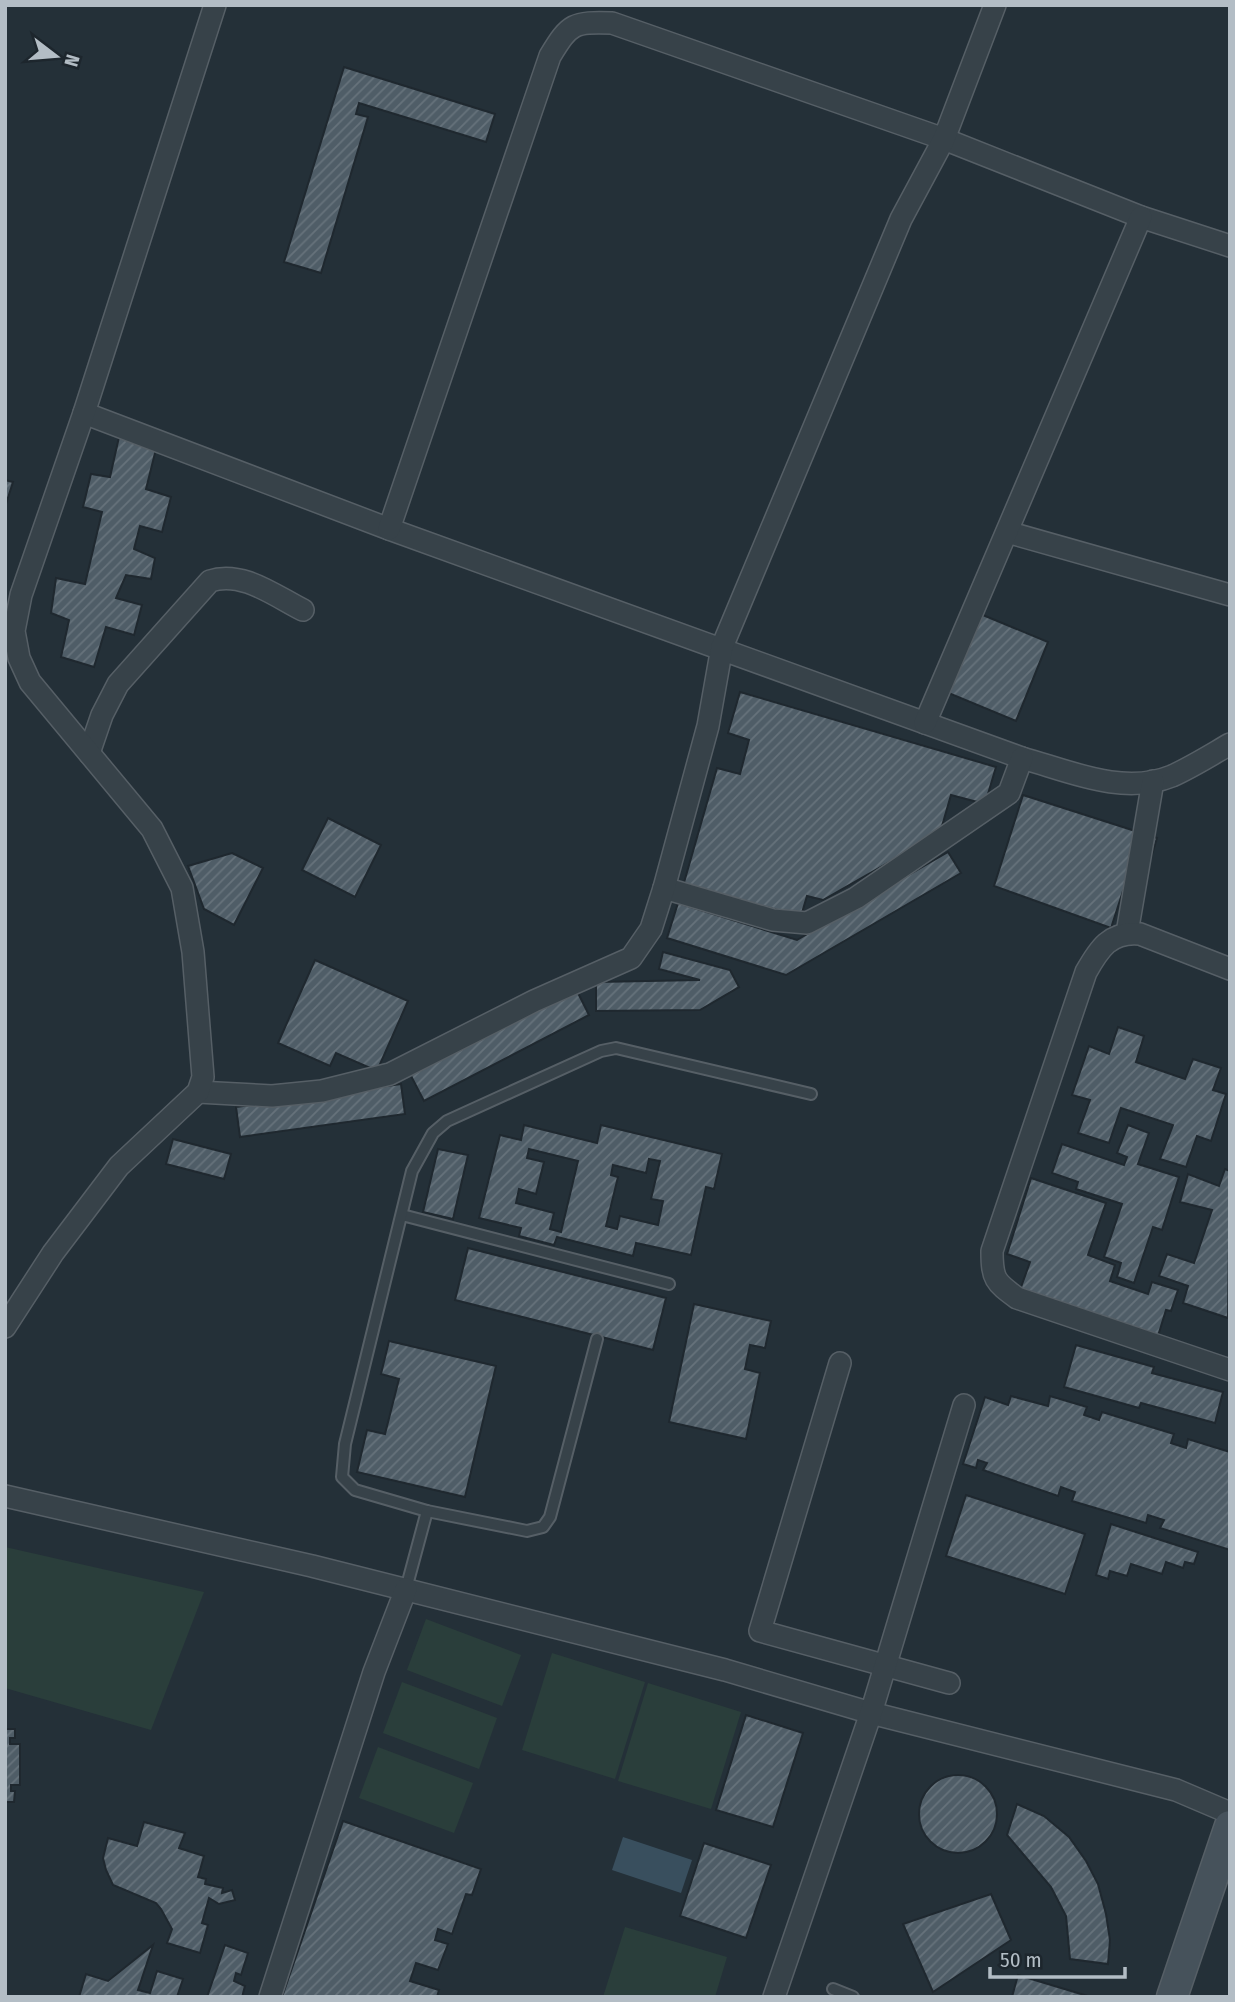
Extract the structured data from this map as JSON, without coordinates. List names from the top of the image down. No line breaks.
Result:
{"scale_bar":"50 m","north":"right"}
